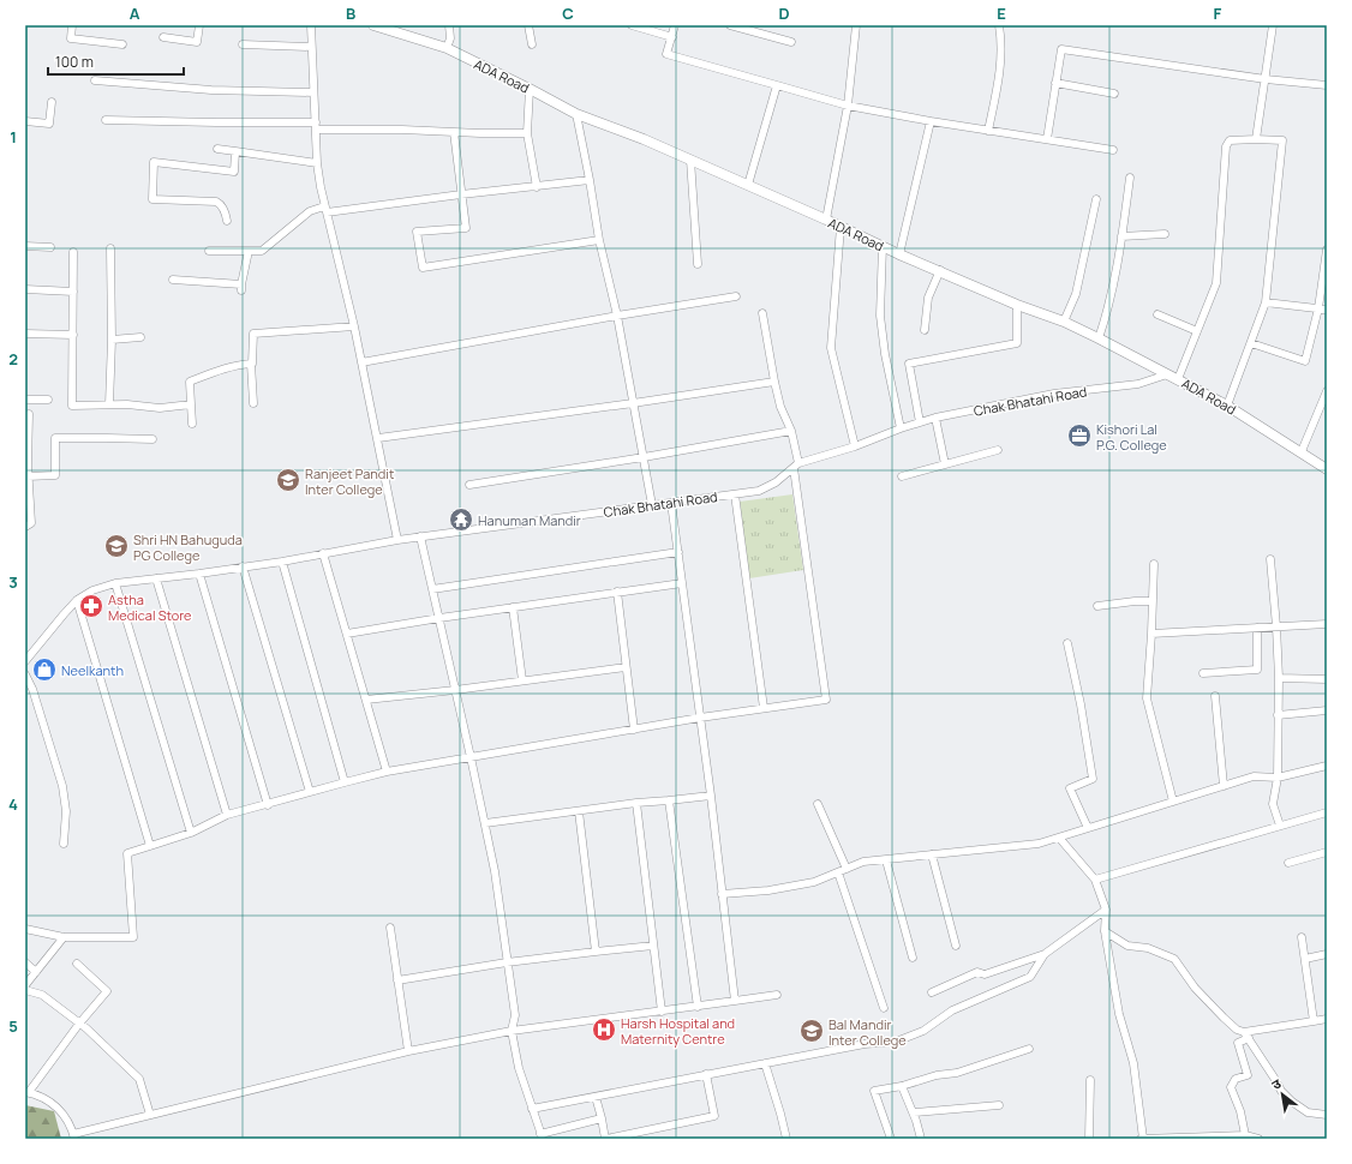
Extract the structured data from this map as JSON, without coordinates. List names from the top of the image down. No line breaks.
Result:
{"streets":{"street":["ADA Road","Chak Bhatahi Road"]},"crossings":[["ADA Road","Chak Bhatahi Road"]],"places":{"office":["Kishori Lal P.G. College"],"school or university":["Ranjeet Pandit Inter College","Shri HN Bahuguda PG College","Bal Mandir Inter College"],"temple":["Hanuman Mandir"],"pharmacy":["Astha Medical Store"],"shop":["Neelkanth"],"hospital":["Harsh Hospital and Maternity Centre"]},"scale_bar":"100 m","north":"top left","grid":{"columns":["A","B","C","D","E","F"],"rows":["1","2","3","4","5"]}}
